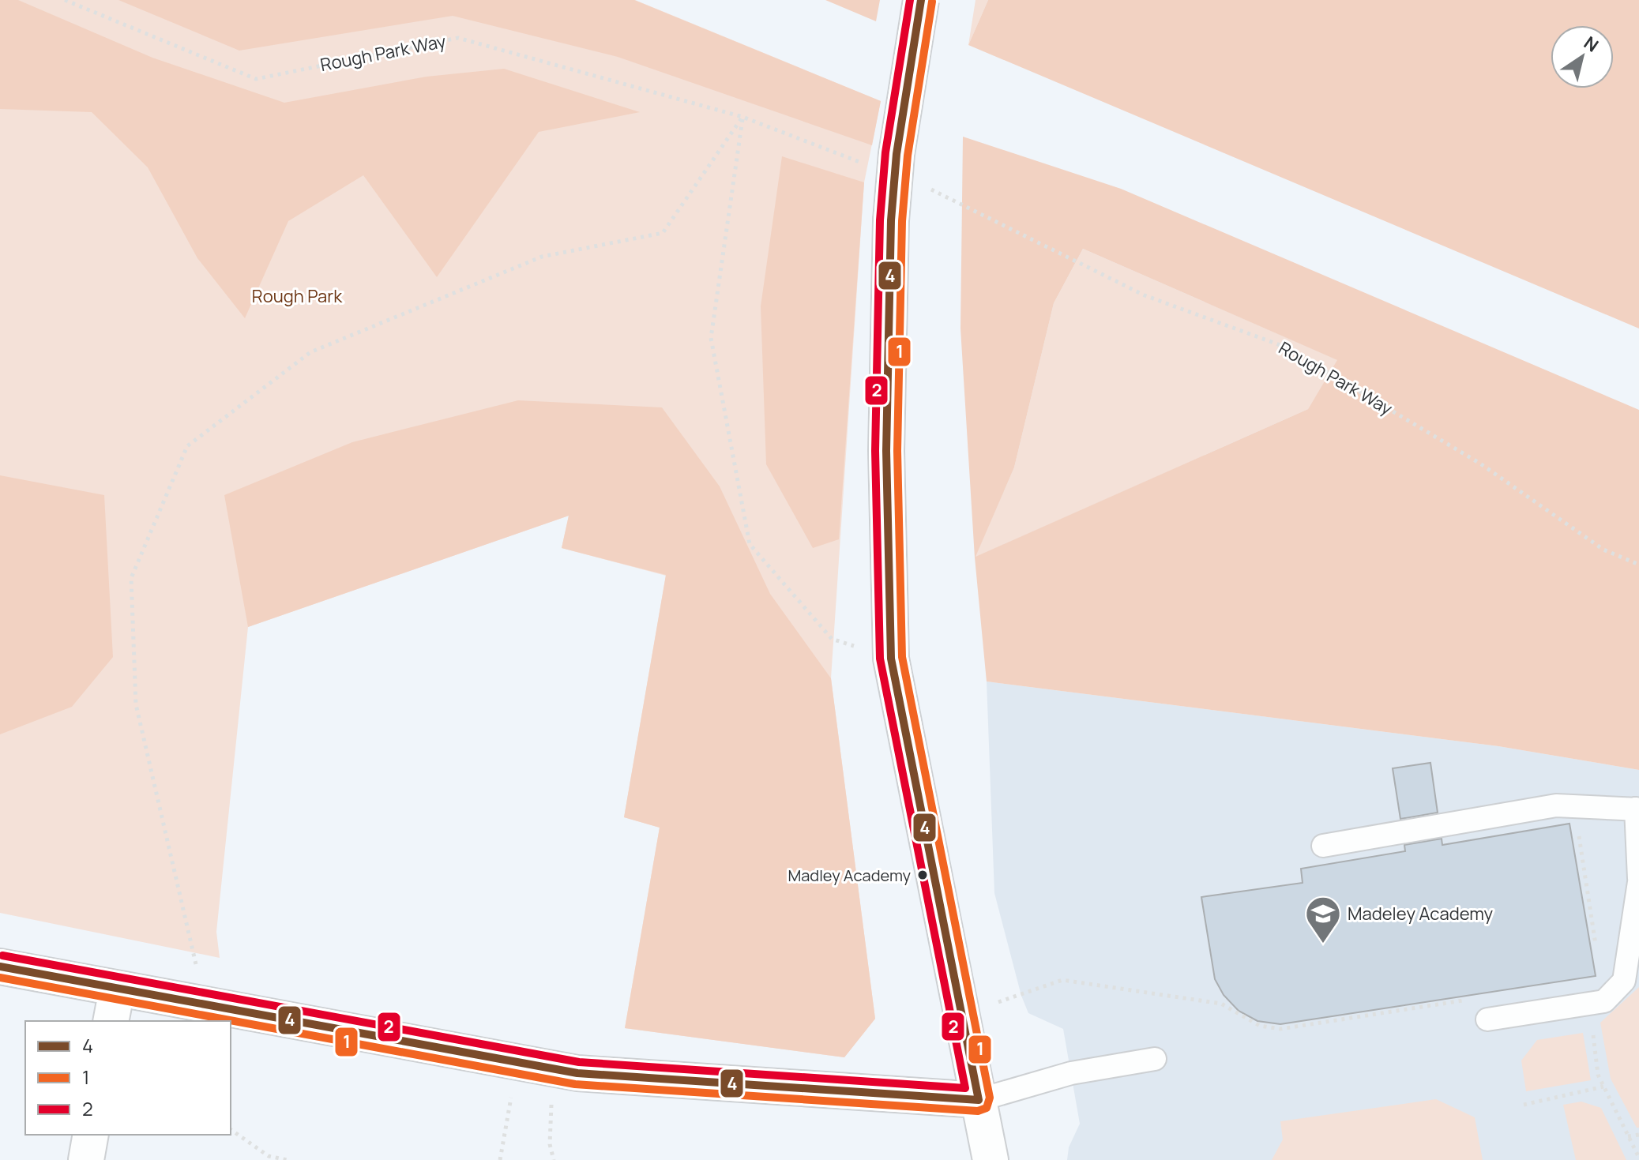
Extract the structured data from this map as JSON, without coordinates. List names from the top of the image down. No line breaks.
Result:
{"streets":{"path":["Rough Park Way"]},"parks":["Rough Park"],"places":{"other":["Madley Academy"],"school or university":["Madeley Academy"]},"lines":["transit line 4","transit line 2","transit line 1"],"legend":["4","1","2"],"north":"top right"}
